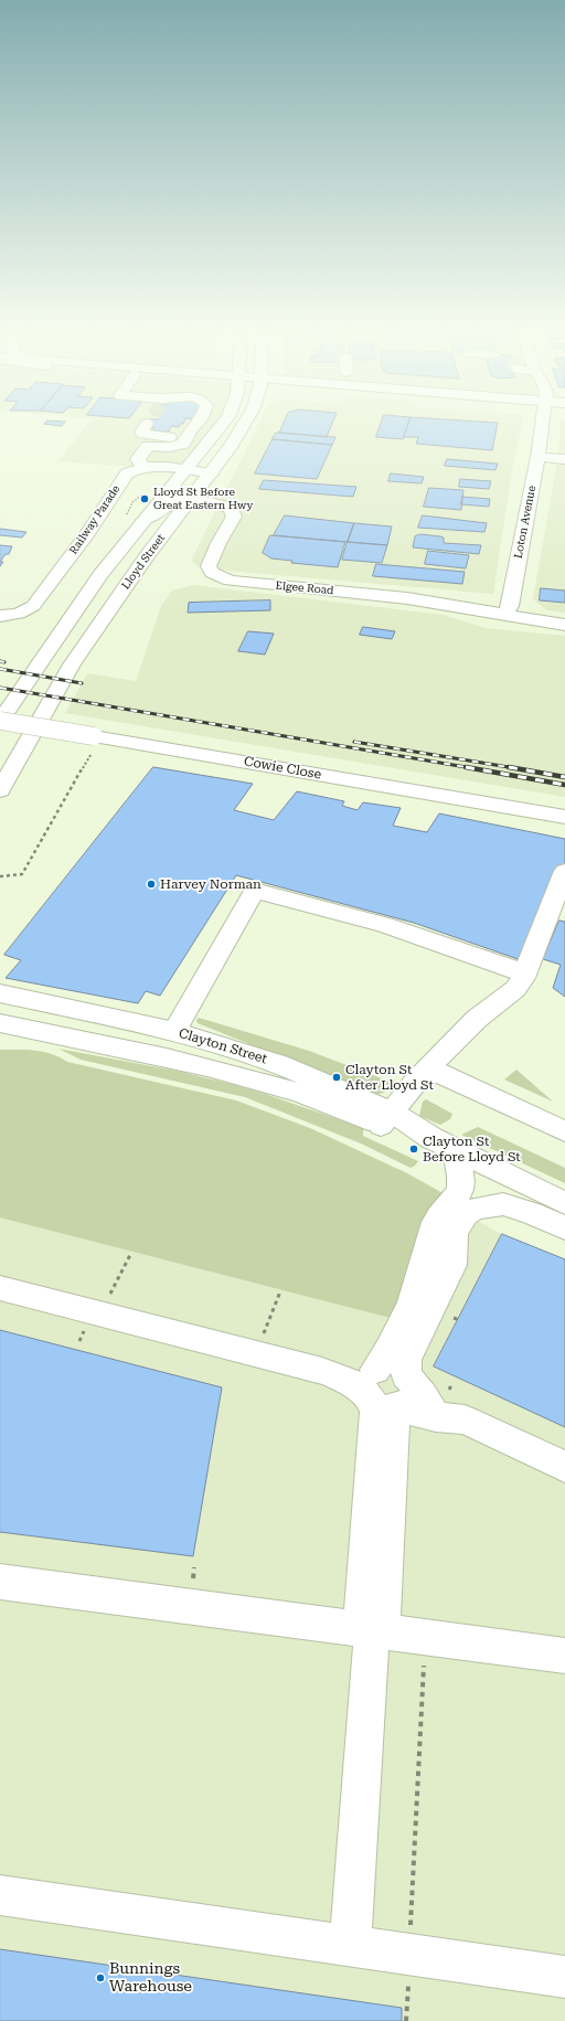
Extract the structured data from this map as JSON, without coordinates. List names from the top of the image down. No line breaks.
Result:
{"streets":{"main road":["Railway Parade","Loton Avenue","Lloyd Street","Elgee Road","Cowie Close","Clayton Street"]},"crossings":[["Railway Parade","Lloyd Street"],["Loton Avenue","Elgee Road"],["Lloyd Street","Cowie Close"]],"places":["Lloyd St Before Great Eastern Hwy","Harvey Norman","Clayton St After Lloyd St","Clayton St Before Lloyd St","Bunnings Warehouse"]}
